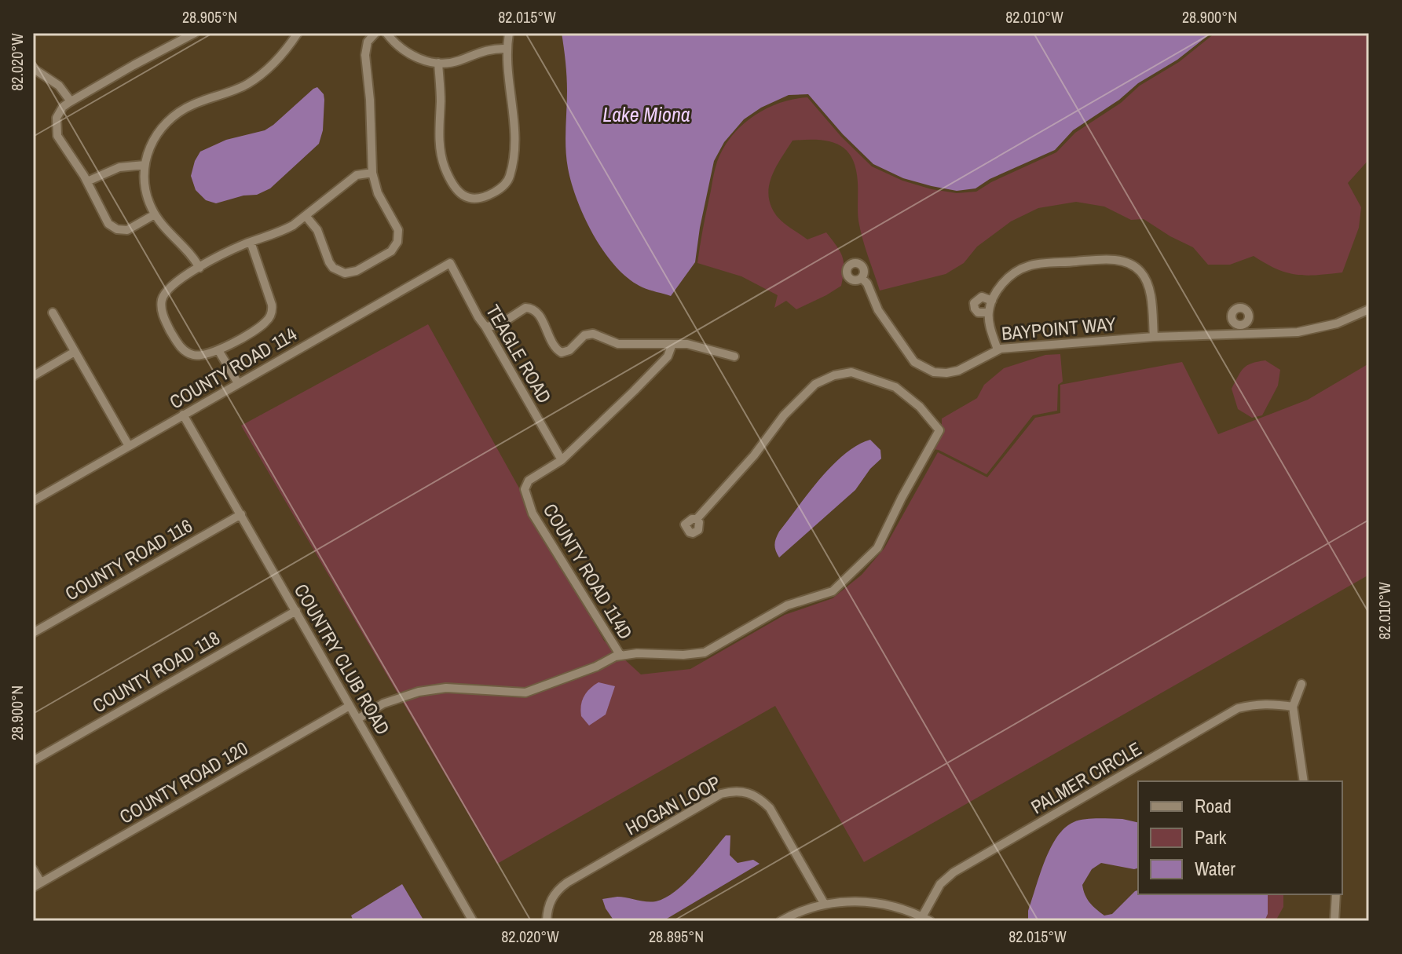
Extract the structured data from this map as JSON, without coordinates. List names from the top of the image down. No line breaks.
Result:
{"streets":{"street":["BAYPOINT WAY","TEAGLE ROAD","COUNTY ROAD 114","COUNTY ROAD 116","COUNTY ROAD 114D","COUNTRY CLUB ROAD","COUNTY ROAD 118","PALMER CIRCLE","COUNTY ROAD 120","HOGAN LOOP"]},"crossings":[["TEAGLE ROAD","COUNTY ROAD 114"],["TEAGLE ROAD","COUNTY ROAD 114D"],["COUNTY ROAD 114","COUNTRY CLUB ROAD"],["COUNTY ROAD 116","COUNTRY CLUB ROAD"],["COUNTRY CLUB ROAD","COUNTY ROAD 118"],["COUNTRY CLUB ROAD","COUNTY ROAD 120"]],"water":["Lake Miona"],"legend":["Road","Park","Water"],"coordinates":["28.905°N","82.015°W","82.010°W","28.900°N","82.020°W","28.895°N"]}
